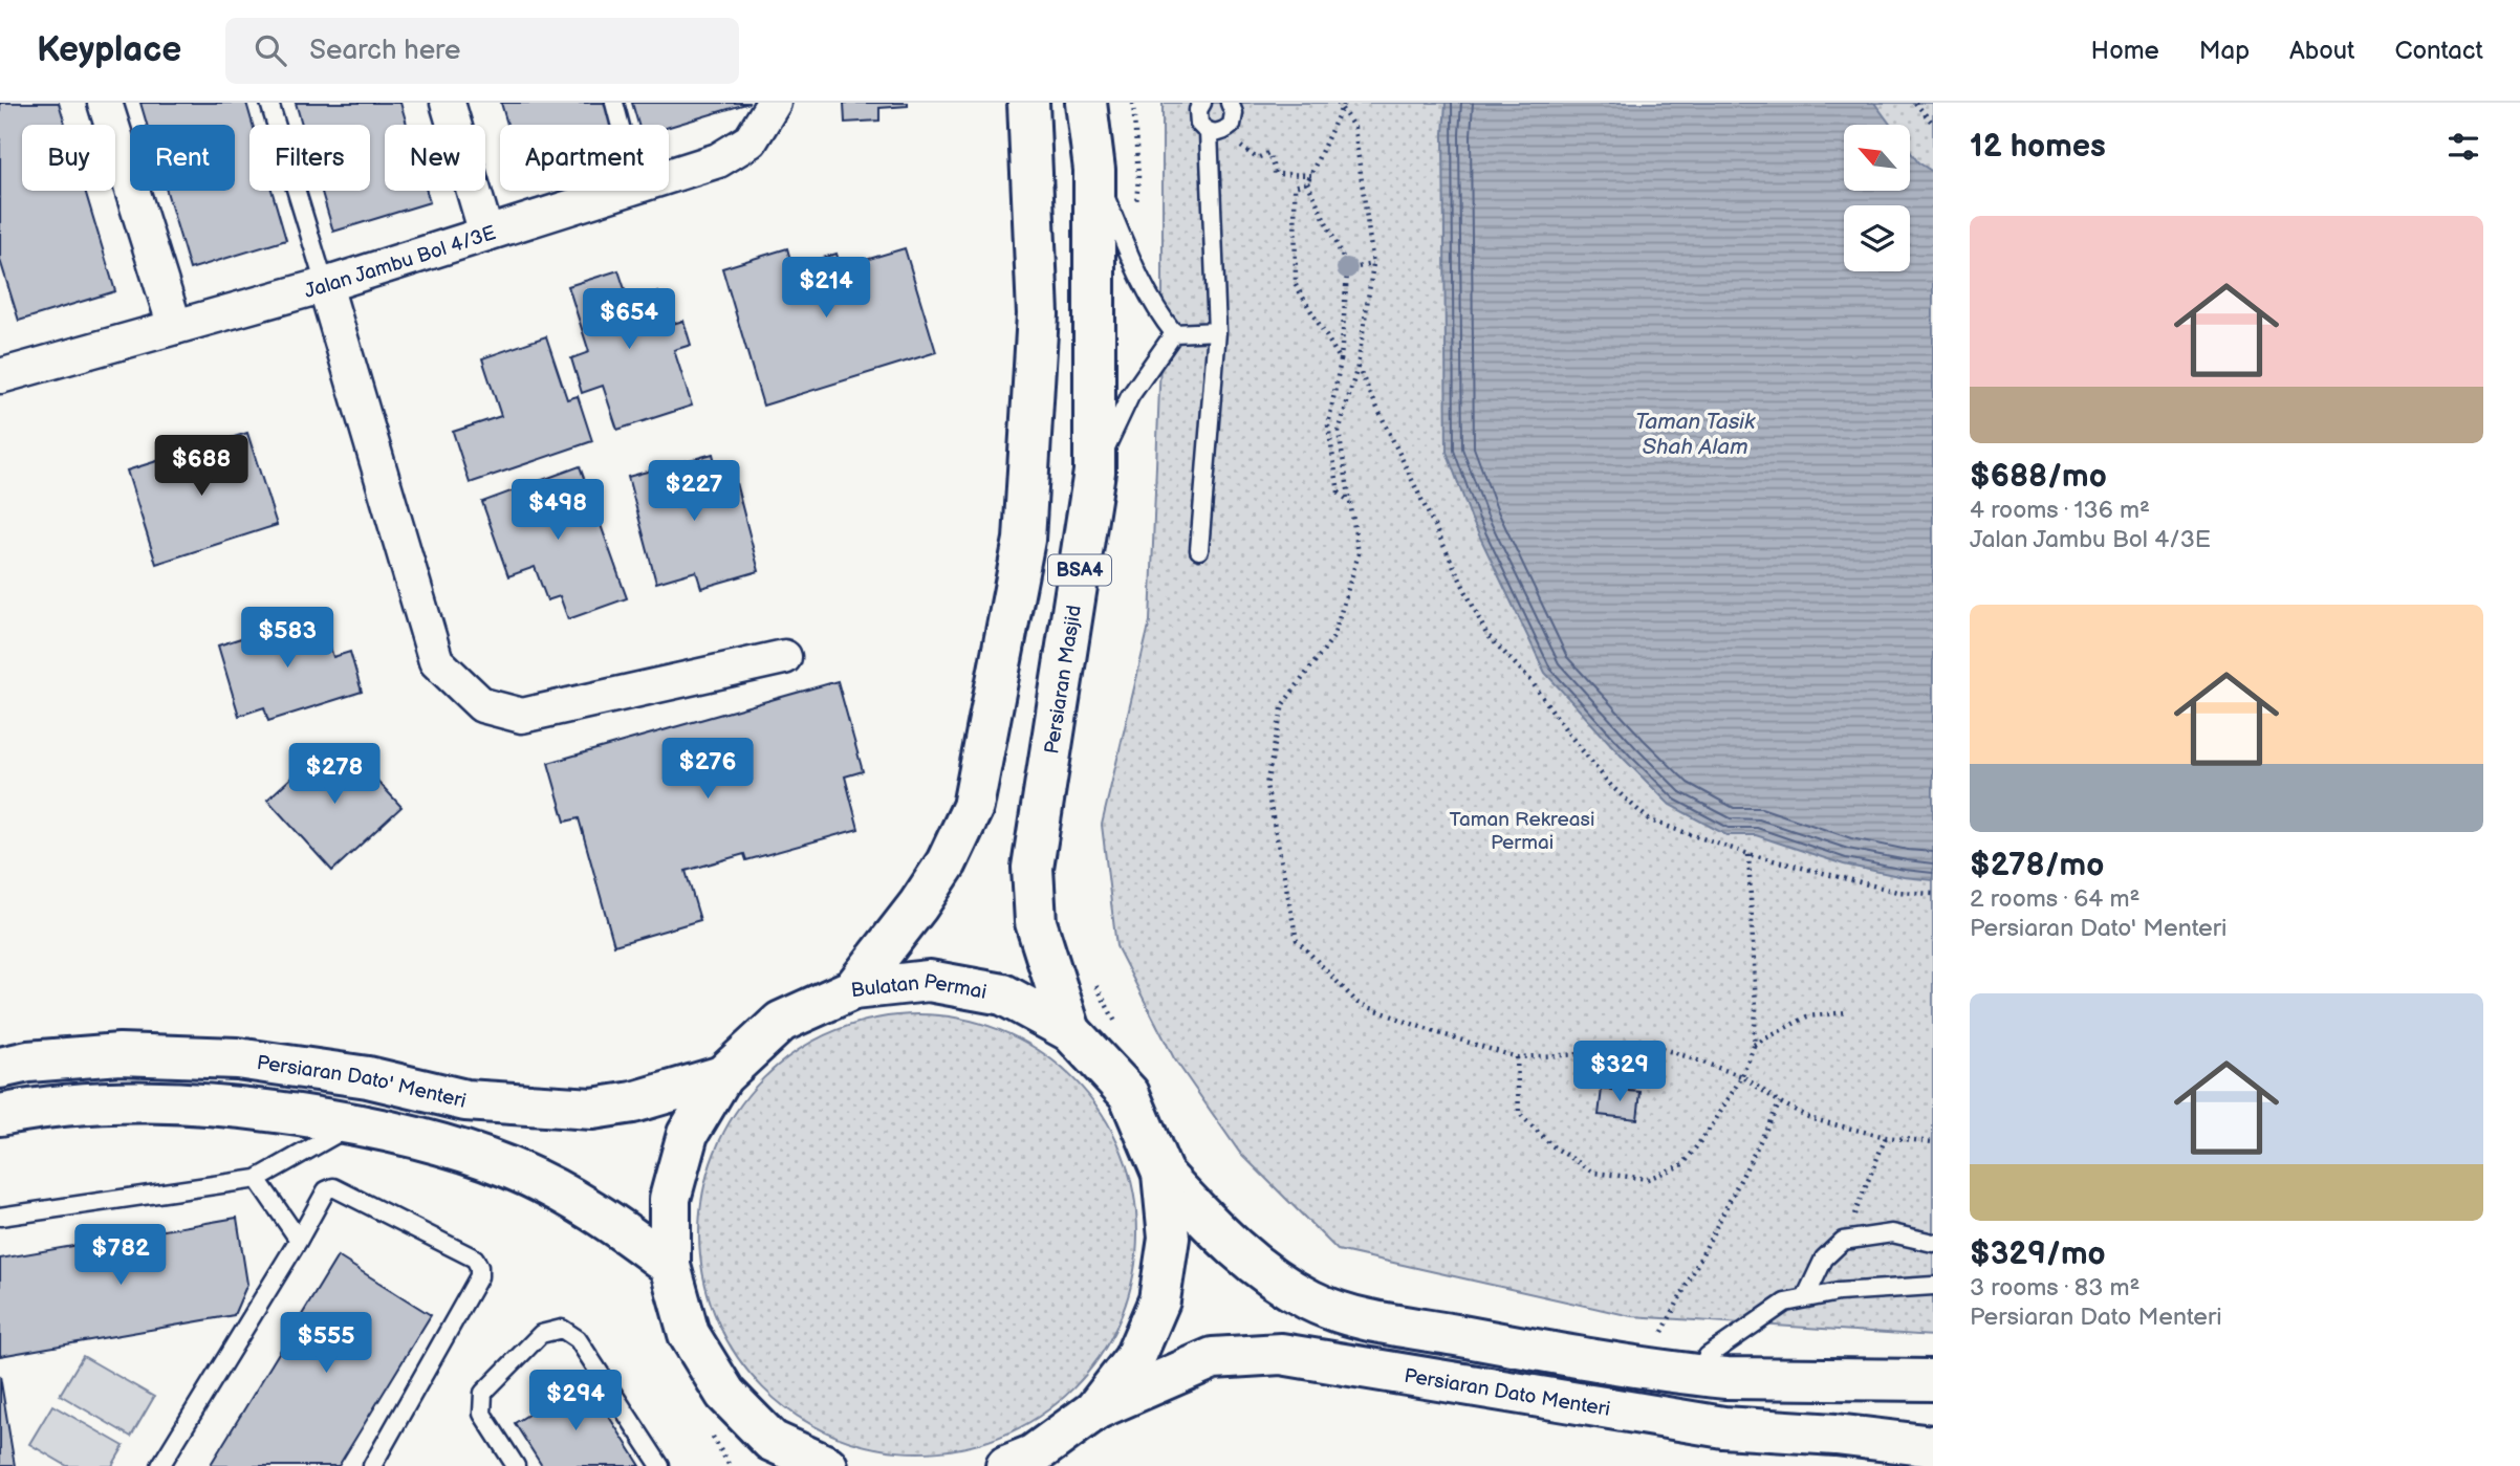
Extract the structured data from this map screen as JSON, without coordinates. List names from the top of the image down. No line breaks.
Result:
{"streets":{"main road":["BSA4","Persiaran Masjid","Bulatan Permai","Persiaran Dato' Menteri","Persiaran Dato Menteri"],"street":["Jalan Jambu Bol 4/3E"]},"crossings":[["BSA4","Bulatan Permai"],["Persiaran Masjid","Bulatan Permai"],["Bulatan Permai","Persiaran Dato' Menteri"],["Bulatan Permai","Persiaran Dato Menteri"]],"water":["Taman Tasik Shah Alam"],"parks":["Taman Rekreasi Permai"],"north":"top left","page":{"header":"Keyplace","search":"Search here","nav":["Home","Map","About","Contact"],"heading":"12 homes","chip":["Buy","Rent","Filters","New","Apartment"],"list":[{"name":"$688/mo","note":"4 rooms · 136 m² · Jalan Jambu Bol 4/3E"},{"name":"$278/mo","note":"2 rooms · 64 m² · Persiaran Dato' Menteri"},{"name":"$329/mo","note":"3 rooms · 83 m² · Persiaran Dato Menteri"}],"price":["$214","$654","$688","$227","$498","$583","$276","$278","$329","$782","$555","$294"]}}
